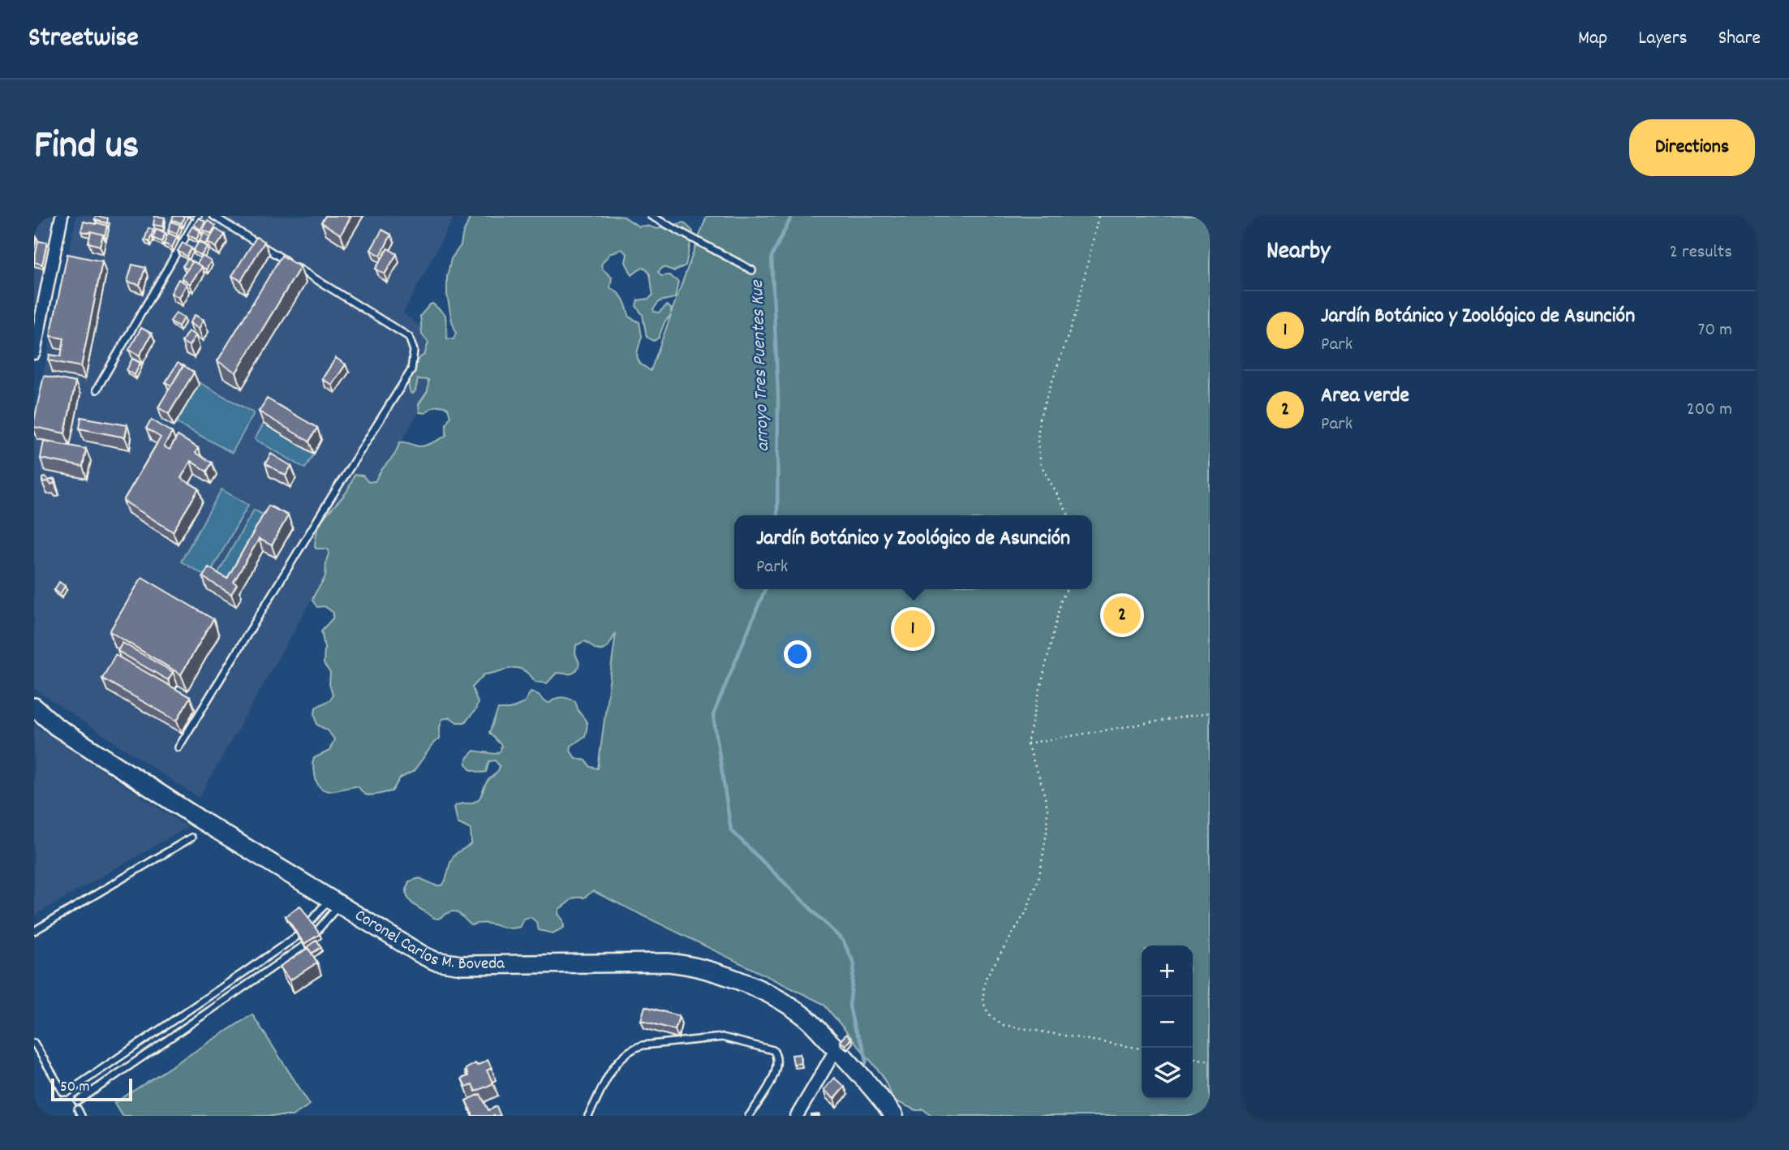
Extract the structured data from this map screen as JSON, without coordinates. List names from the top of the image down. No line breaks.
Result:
{"streets":{"street":["Coronel Carlos M. Boveda"]},"water":["arroyo Tres Puentes Kue"],"scale_bar":"50 m","page":{"header":"Streetwise","nav":["Map","Layers","Share"],"title":"Find us","buttons":"Directions","heading":["Nearby","2 results"],"list":[{"mark":"1","name":"Jardín Botánico y Zoológico de Asunción","note":"Park","value":"70 m"},{"mark":"2","name":"Area verde","note":"Park","value":"200 m"}],"popup":["Jardín Botánico y Zoológico de Asunción","Park"],"pins":["2","1"],"map_buttons":["+","−"],"scale":"50 m"}}
